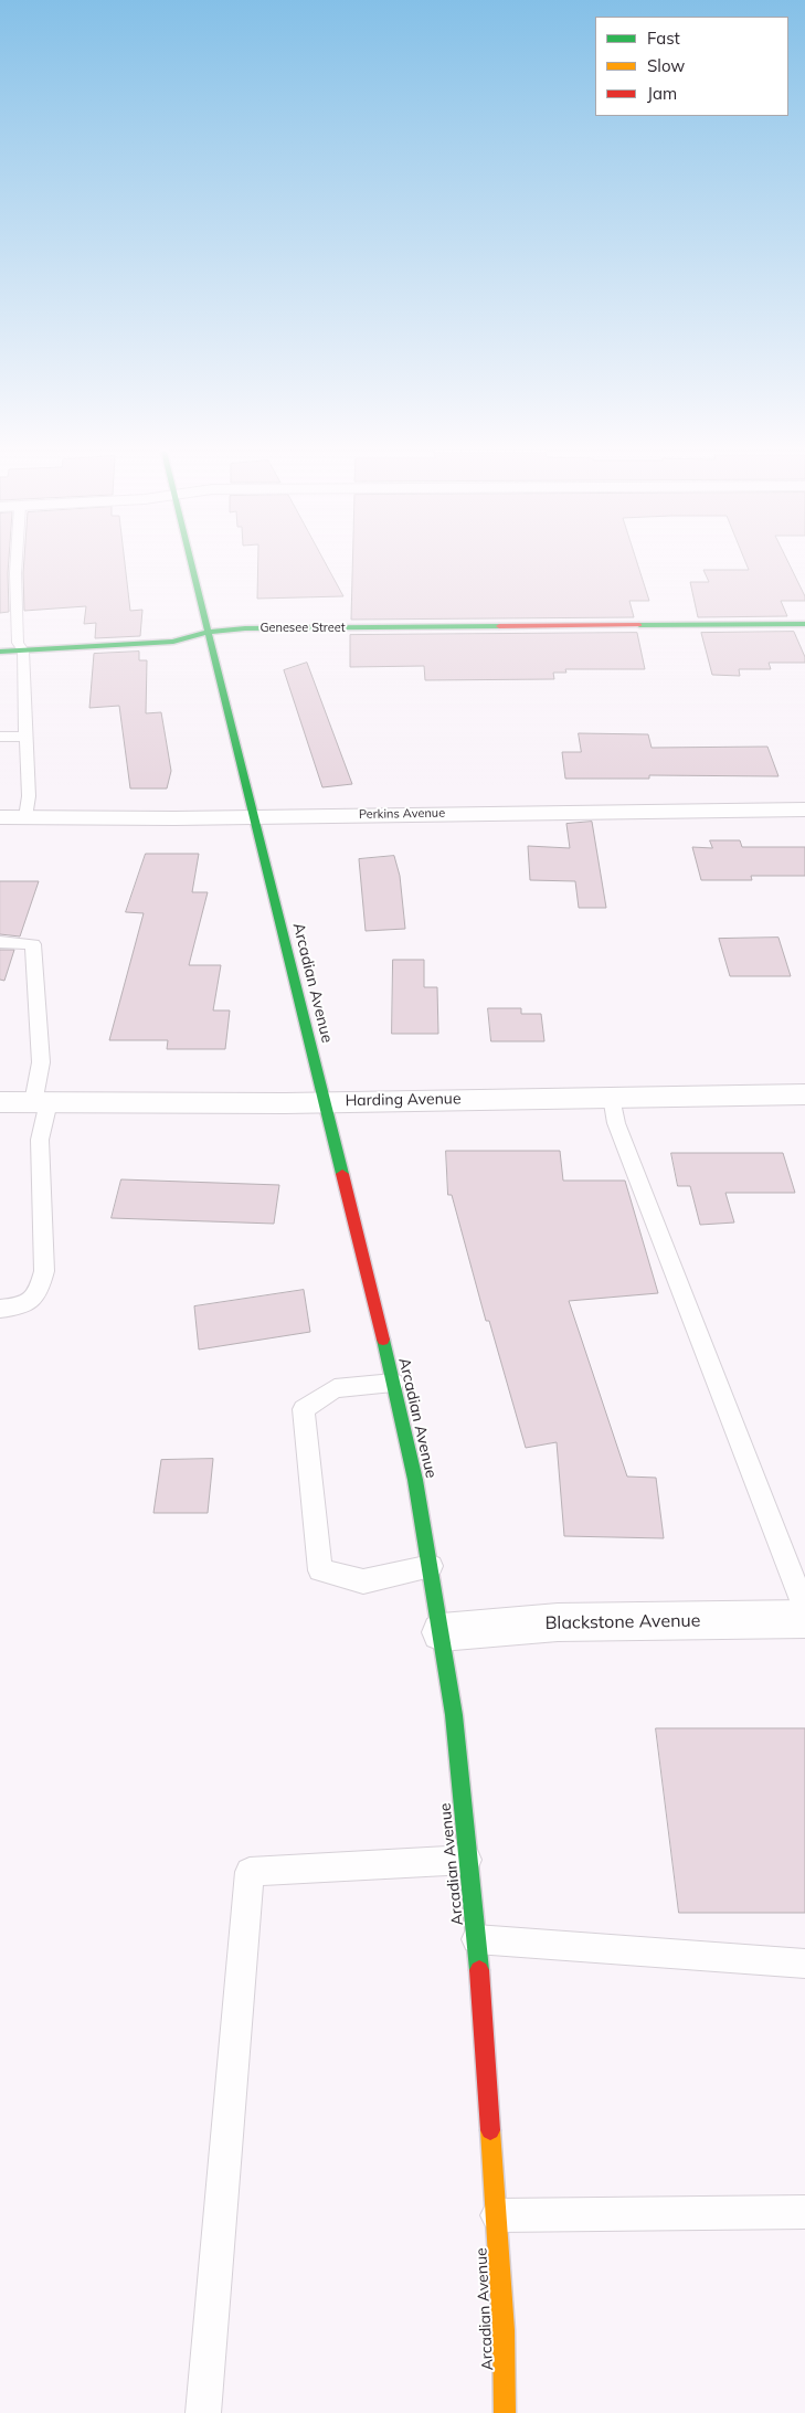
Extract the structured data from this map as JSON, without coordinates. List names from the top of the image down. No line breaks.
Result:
{"streets":{"main road":["Genesee Street","Arcadian Avenue"],"street":["Perkins Avenue","Harding Avenue","Blackstone Avenue"]},"crossings":[["Genesee Street","Arcadian Avenue"],["Perkins Avenue","Arcadian Avenue"],["Arcadian Avenue","Harding Avenue"],["Arcadian Avenue","Blackstone Avenue"]],"legend":["Fast","Slow","Jam"]}
